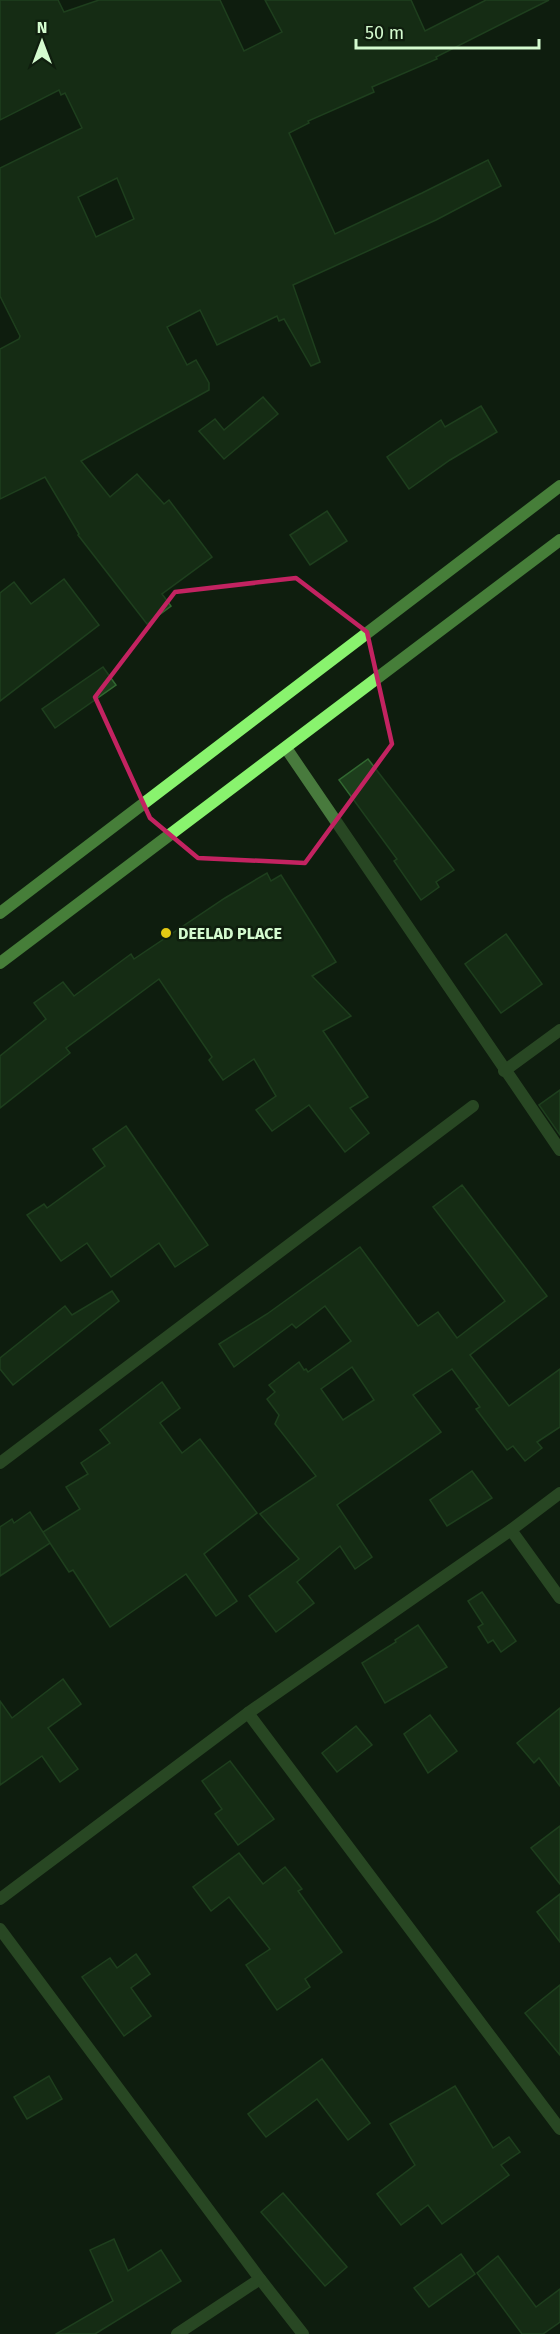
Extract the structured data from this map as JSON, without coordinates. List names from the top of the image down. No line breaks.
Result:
{"places":["DEELAD PLACE"],"scale_bar":"50 m","north":"top"}
